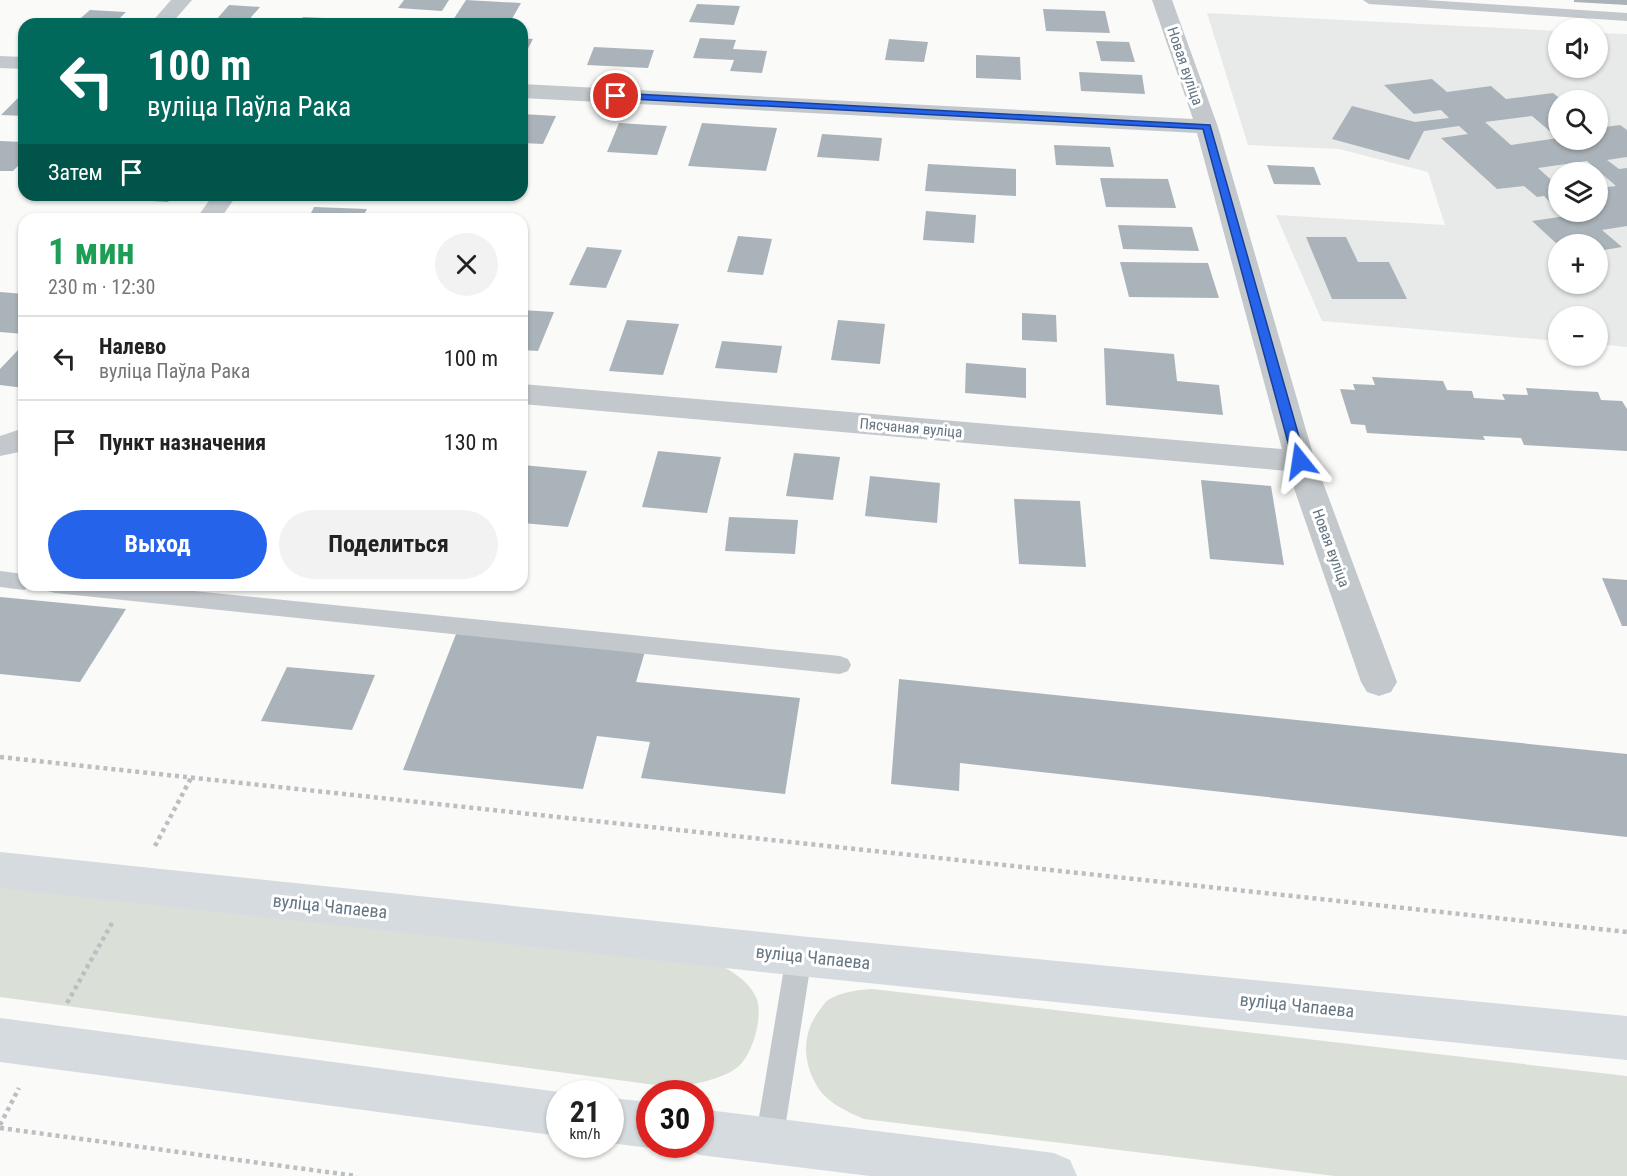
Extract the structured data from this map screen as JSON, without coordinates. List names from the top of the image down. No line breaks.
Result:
{"streets":{"main road":["вуліца Чапаева"],"street":["Новая вуліца","Пясчаная вуліца"]},"crossings":[["Новая вуліца","Пясчаная вуліца"]],"page":{"map_buttons":["+","−"],"turn":["100 m","вуліца Паўла Рака"],"then":"Затем","heading":["1 мин","230 m · 12:30"],"list":[{"name":"Налево","note":"вуліца Паўла Рака","value":"100 m"},{"name":"Пункт назначения","value":"130 m"}],"buttons":["Выход","Поделиться"],"speed":"21 km/h","limit":"30"}}
